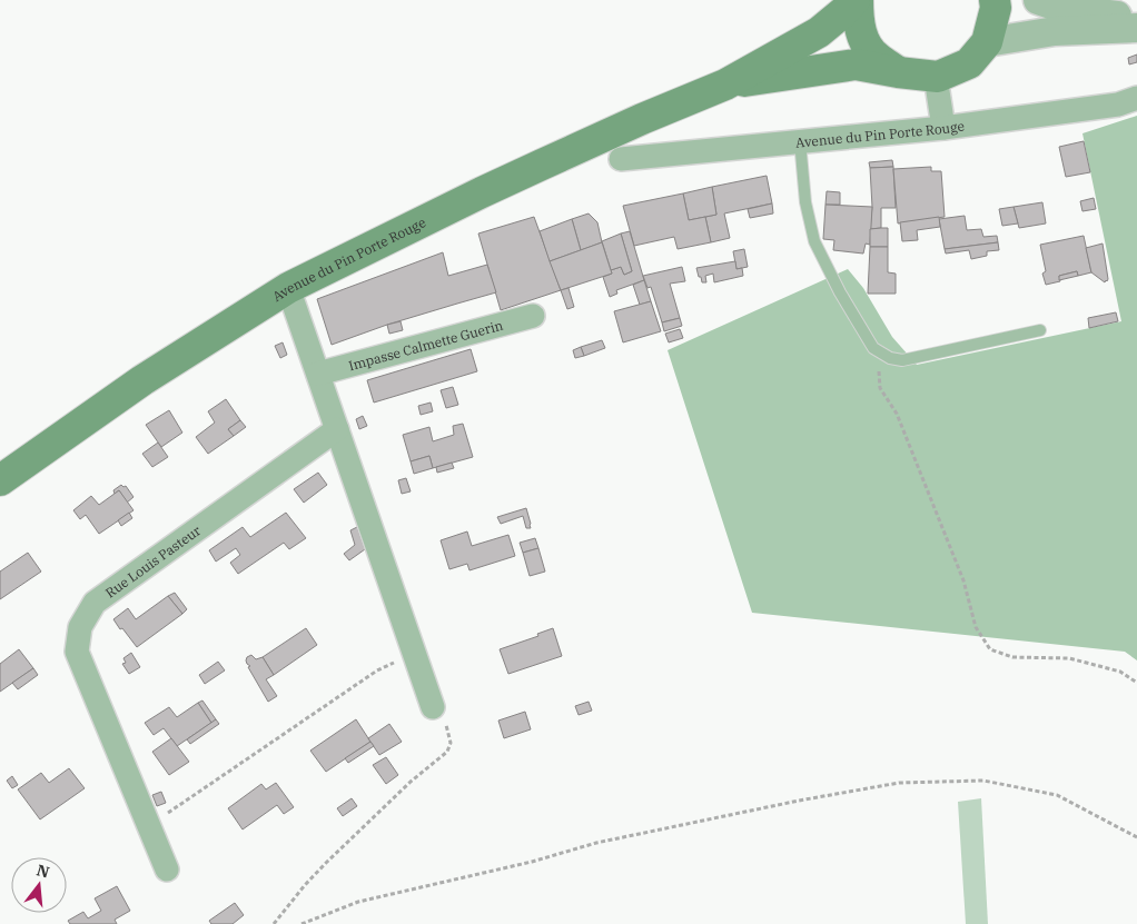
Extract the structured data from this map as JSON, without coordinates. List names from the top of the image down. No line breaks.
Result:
{"streets":{"main road":["Avenue du Pin Porte Rouge"],"street":["Impasse Calmette Guerin","Rue Louis Pasteur"]},"north":"top"}
